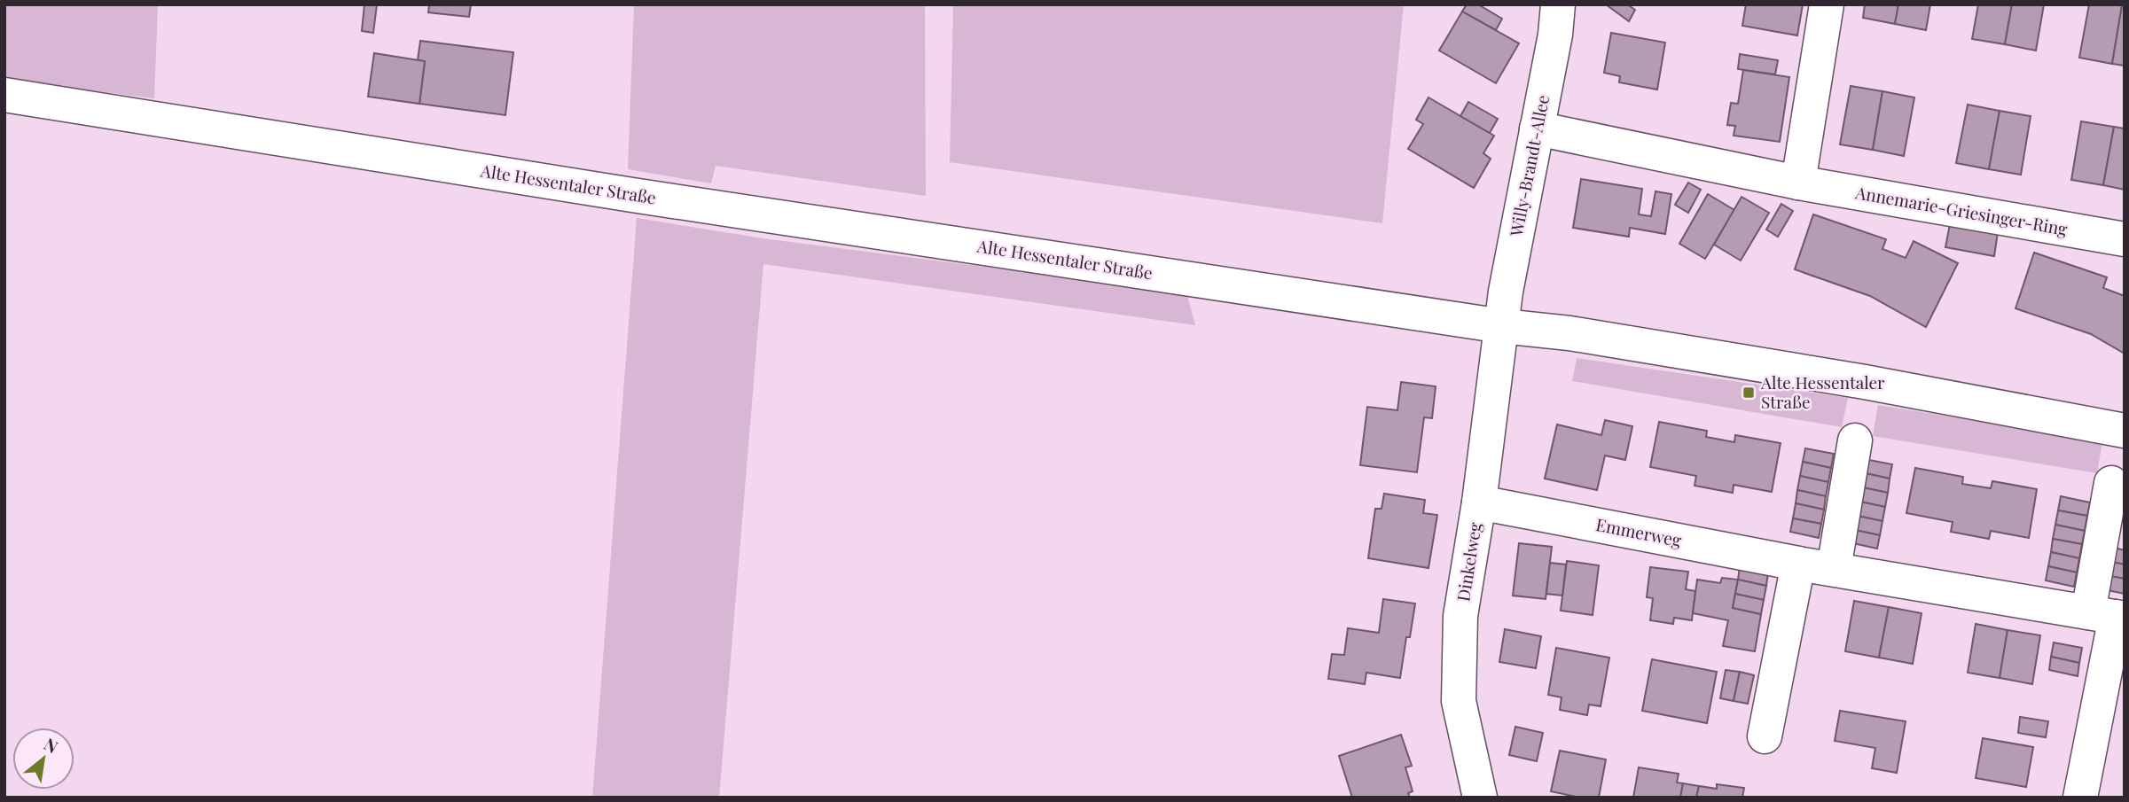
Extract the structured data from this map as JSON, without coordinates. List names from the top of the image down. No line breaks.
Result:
{"streets":{"street":["Willy-Brandt-Allee","Alte Hessentaler Straße","Annemarie-Griesinger-Ring","Emmerweg","Dinkelweg"]},"crossings":[["Willy-Brandt-Allee","Alte Hessentaler Straße"],["Willy-Brandt-Allee","Annemarie-Griesinger-Ring"],["Willy-Brandt-Allee","Dinkelweg"],["Alte Hessentaler Straße","Dinkelweg"],["Emmerweg","Dinkelweg"]],"places":{"transit":["Alte Hessentaler Straße"]},"north":"top right"}
